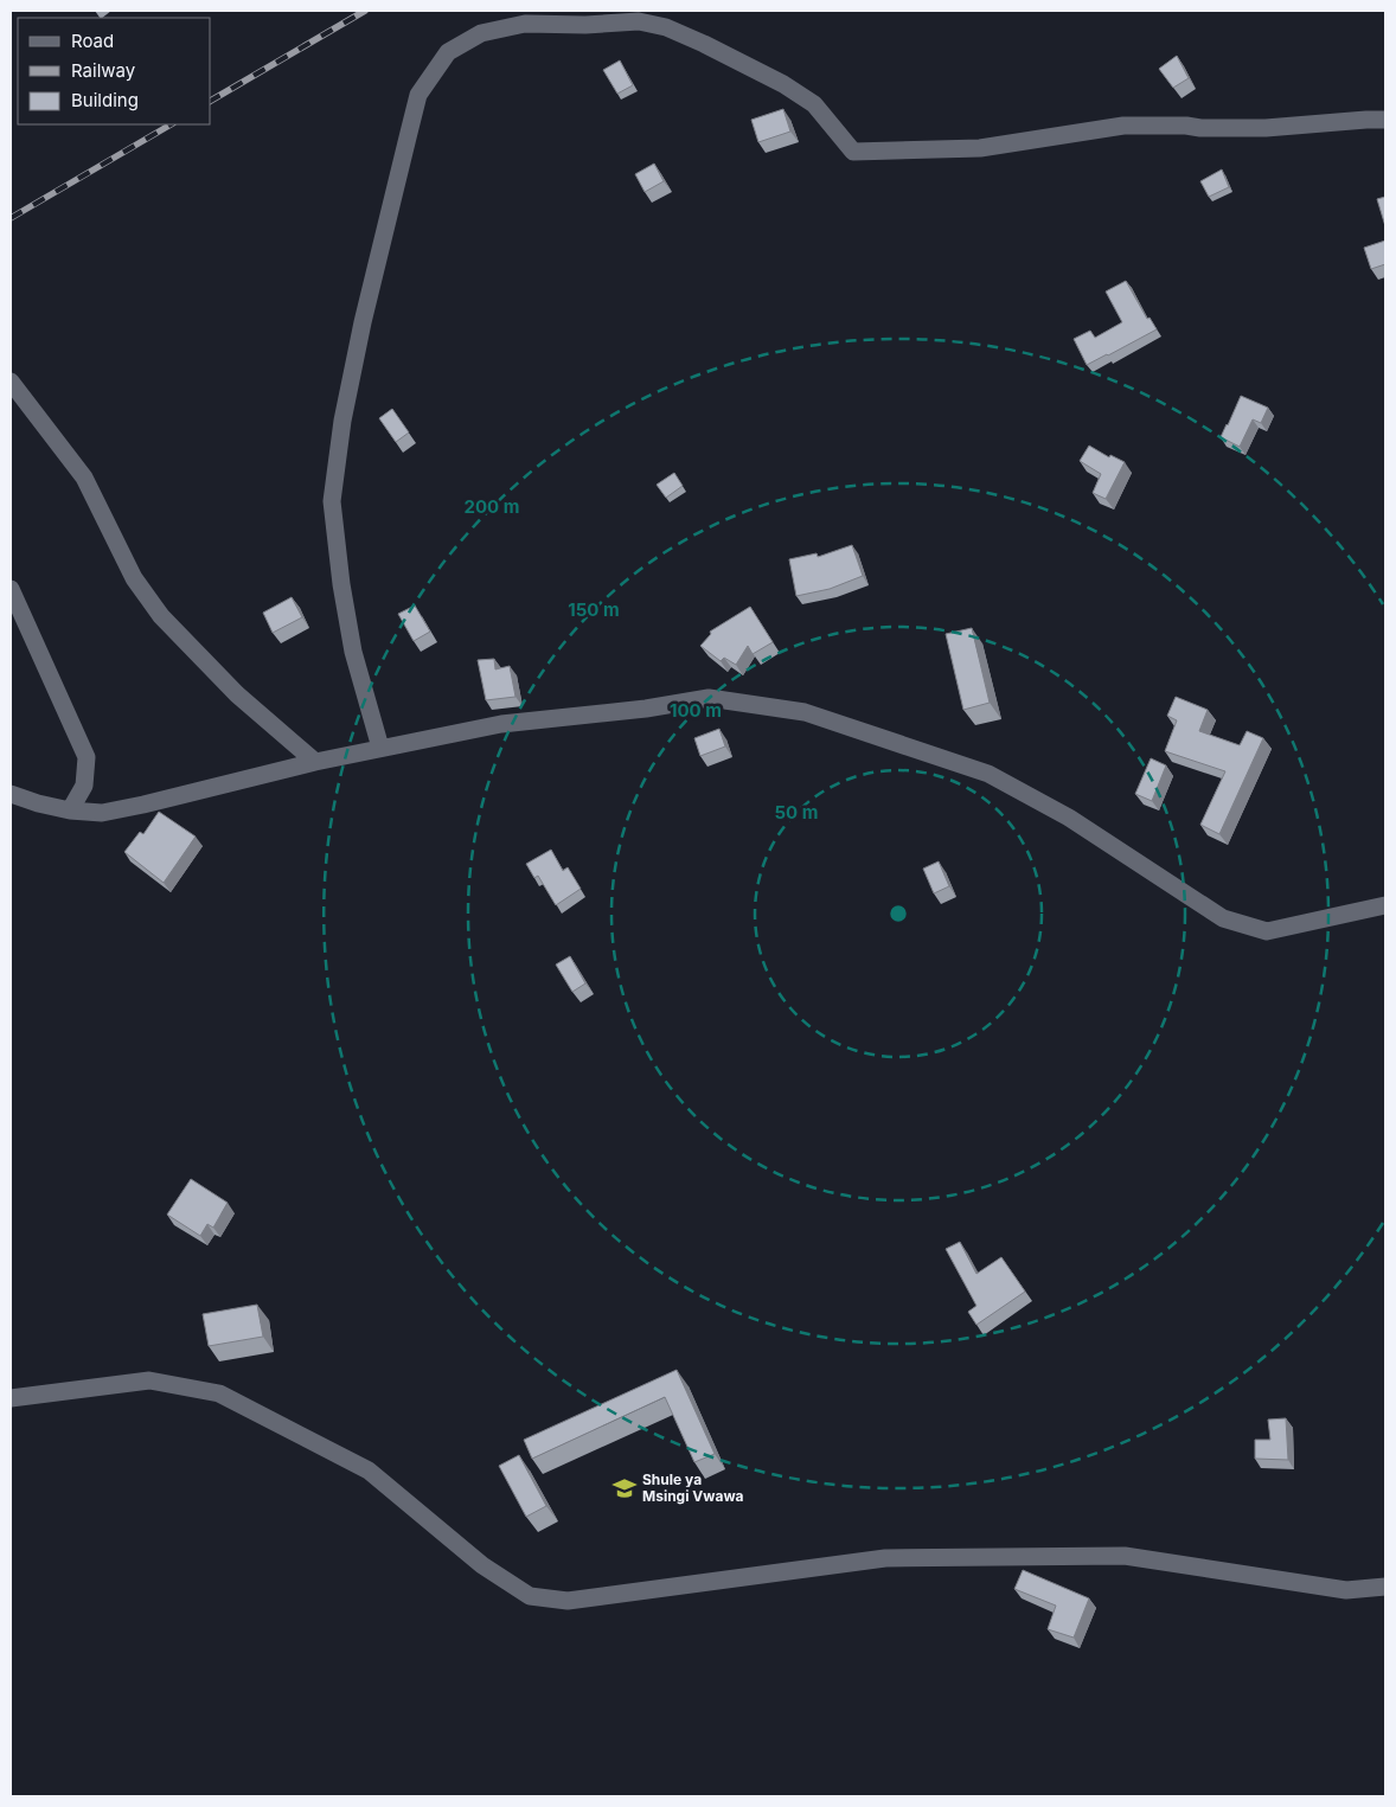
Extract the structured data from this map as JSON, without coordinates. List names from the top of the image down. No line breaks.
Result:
{"places":{"school or university":["Shule ya Msingi Vwawa"]},"legend":["Road","Railway","Building"],"rings":["200 m","150 m","100 m","50 m"]}
